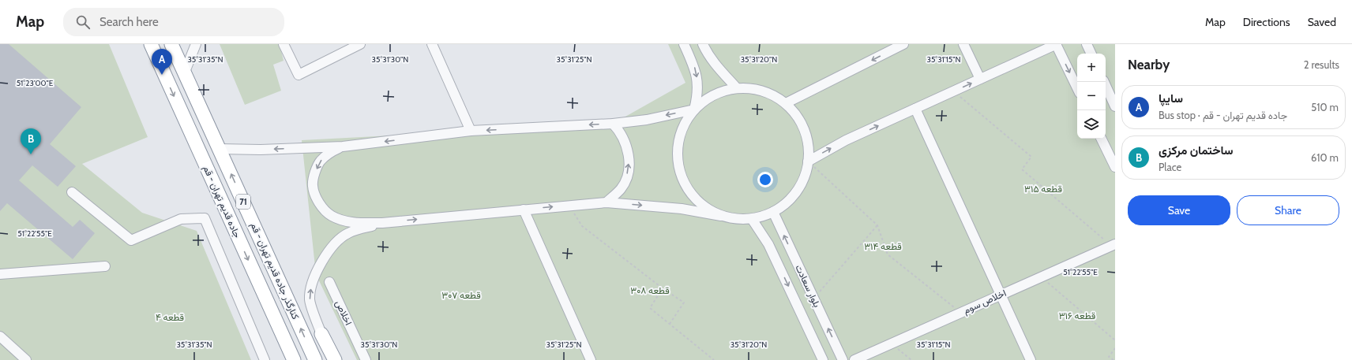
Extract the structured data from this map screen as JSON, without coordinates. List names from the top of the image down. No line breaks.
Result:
{"streets":{"highway":["جاده قدیم تهران - قم","71","کنارگذر جاده قدیم تهران - قم"],"street":["بلوار سعادت","اخلاص سوم","اخلاص"]},"one_way":["جاده قدیم تهران - قم","کنارگذر جاده قدیم تهران - قم"],"parks":["قطعه ۳۱۵","قطعه ۳۱۴","قطعه ۳۰۸","قطعه ۳۰۷","قطعه ۳۱۶","قطعه ۴"],"page":{"header":"Map","search":"Search here","nav":["Map","Directions","Saved"],"heading":["Nearby","2 results"],"pins":["A","B"],"map_buttons":["+","−"],"list":[{"mark":"A","name":"سایپا","note":"Bus stop · جاده قدیم تهران - قم","value":"510 m"},{"mark":"B","name":"ساختمان مرکزی","note":"Place","value":"610 m"}],"buttons":["Save","Share"]},"coordinates":["35°31'35\"N","35°31'30\"N","35°31'25\"N","35°31'20\"N","35°31'15\"N","51°23'00\"E","51°22'55\"E"]}
